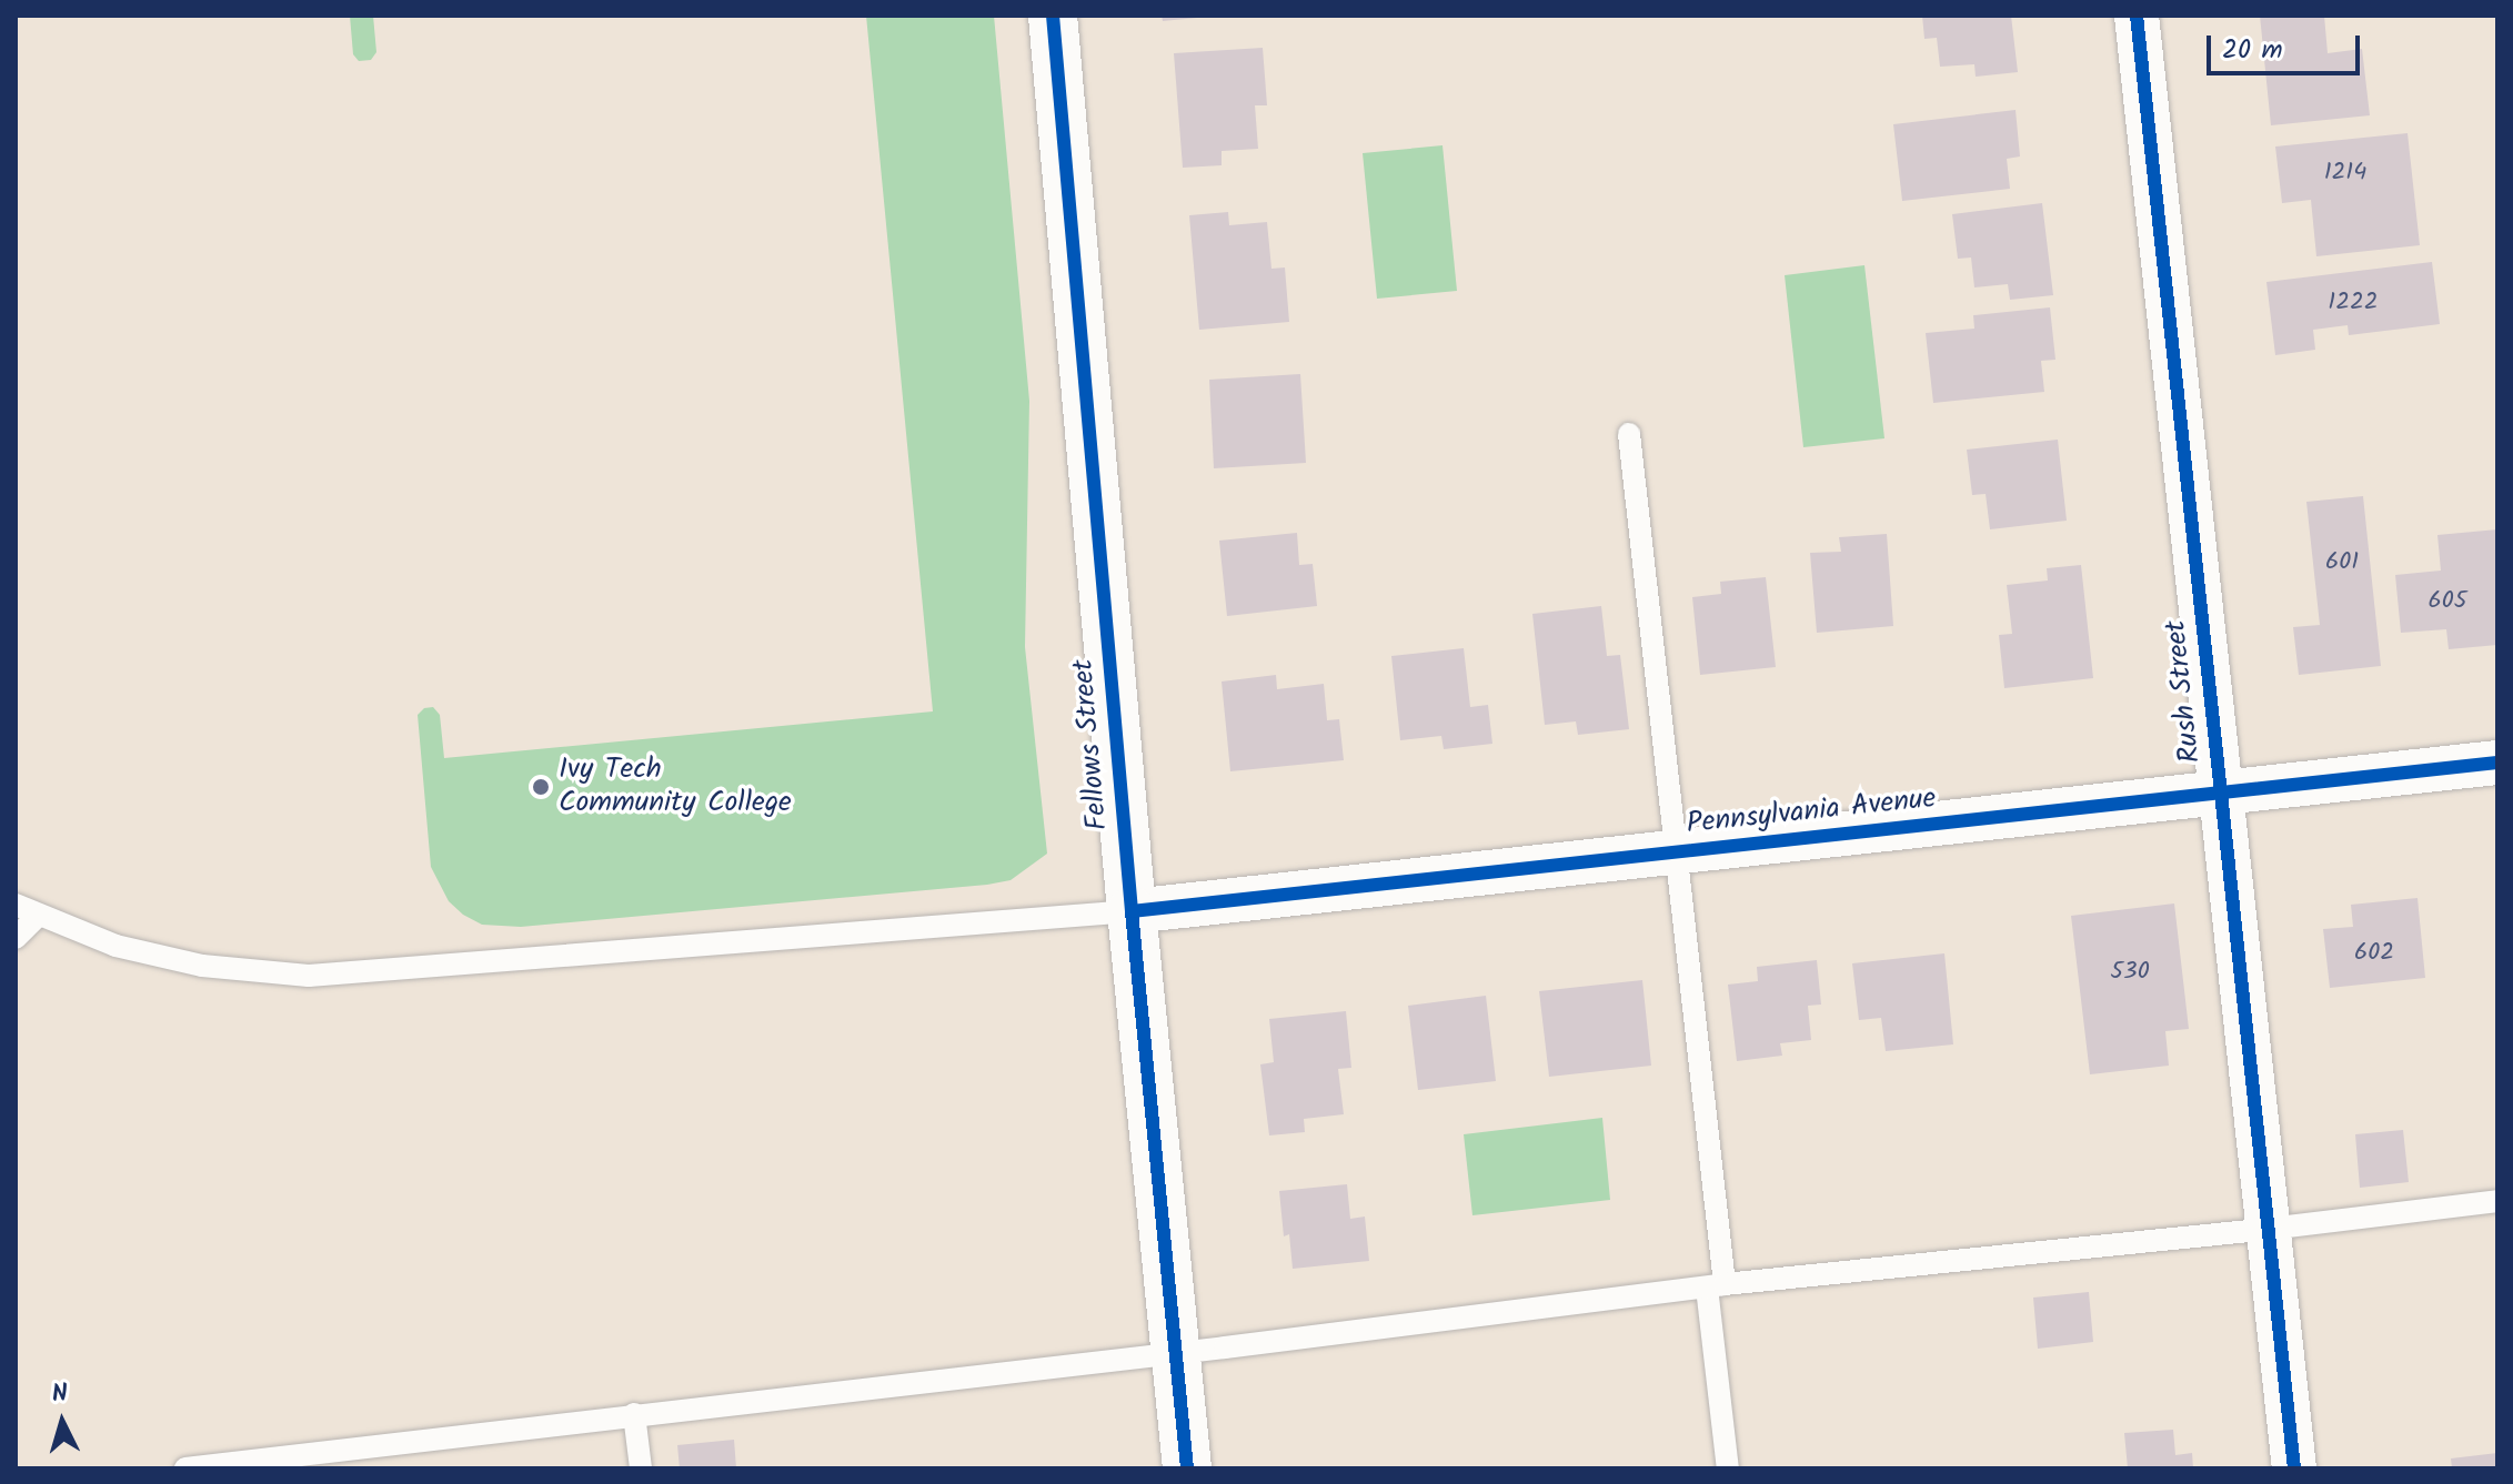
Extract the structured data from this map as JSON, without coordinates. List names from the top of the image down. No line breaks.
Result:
{"streets":{"street":["Rush Street","Fellows Street","Pennsylvania Avenue"]},"crossings":[["Rush Street","Pennsylvania Avenue"],["Fellows Street","Pennsylvania Avenue"]],"places":["Ivy Tech Community College"],"house_numbers":["1214","1222","601","605","602","530"],"scale_bar":"20 m","north":"top"}
